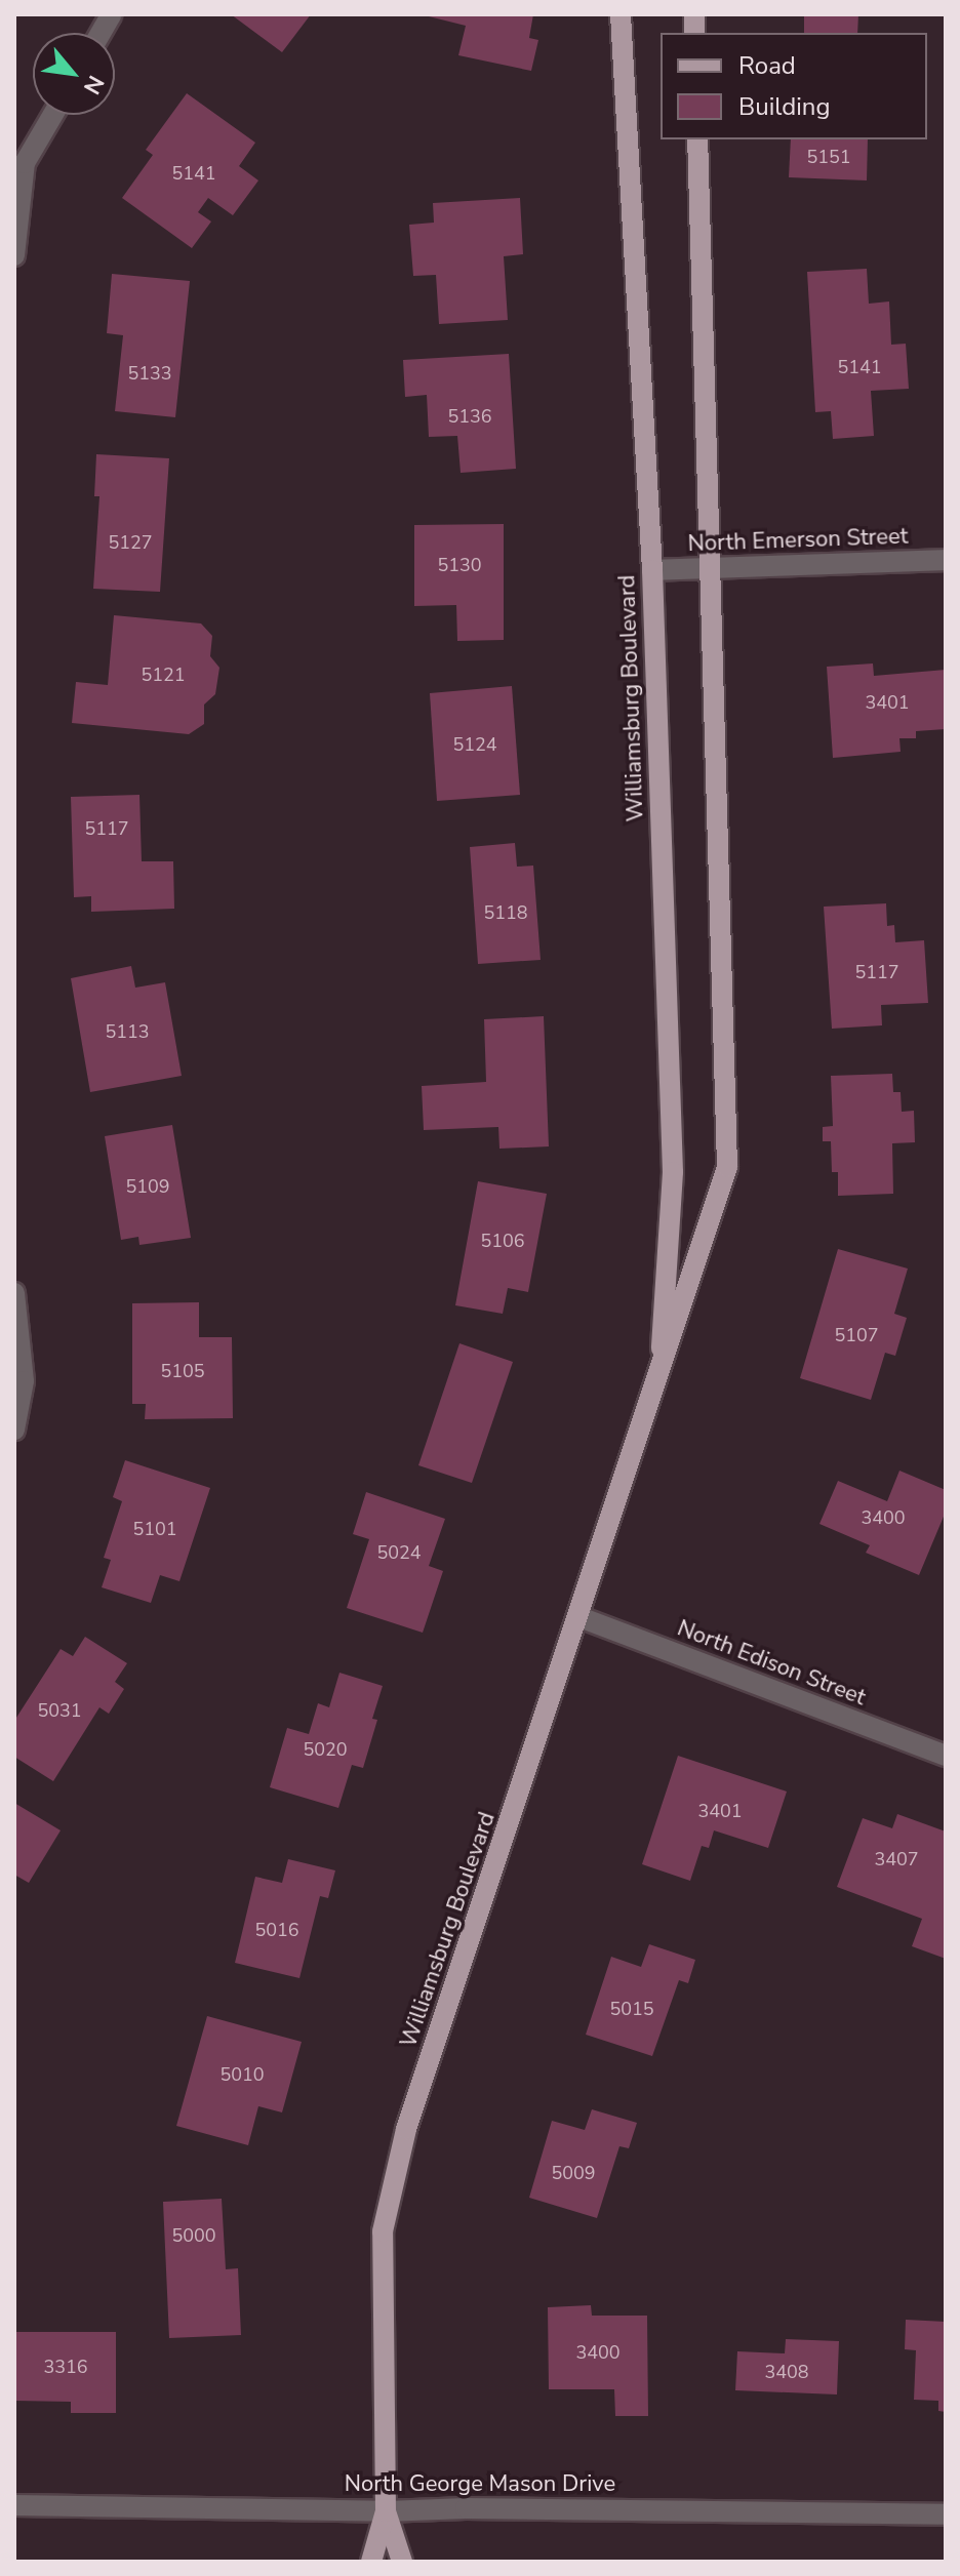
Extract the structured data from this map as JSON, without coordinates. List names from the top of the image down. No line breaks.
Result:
{"streets":{"main road":["Williamsburg Boulevard"],"street":["North Emerson Street","North Edison Street","North George Mason Drive"]},"crossings":[["North Emerson Street","Williamsburg Boulevard"],["Williamsburg Boulevard","North Edison Street"],["Williamsburg Boulevard","North George Mason Drive"]],"house_numbers":["5151","5141","5141","5133","5136","5127","5130","5121","3401","5124","5117","5118","5117","5113","5109","5106","5107","5105","3400","5101","5024","5031","5020","3401","3407","5016","5015","5010","5009","5000","3400","3316","3408"],"legend":["Road","Building"],"north":"bottom right"}
